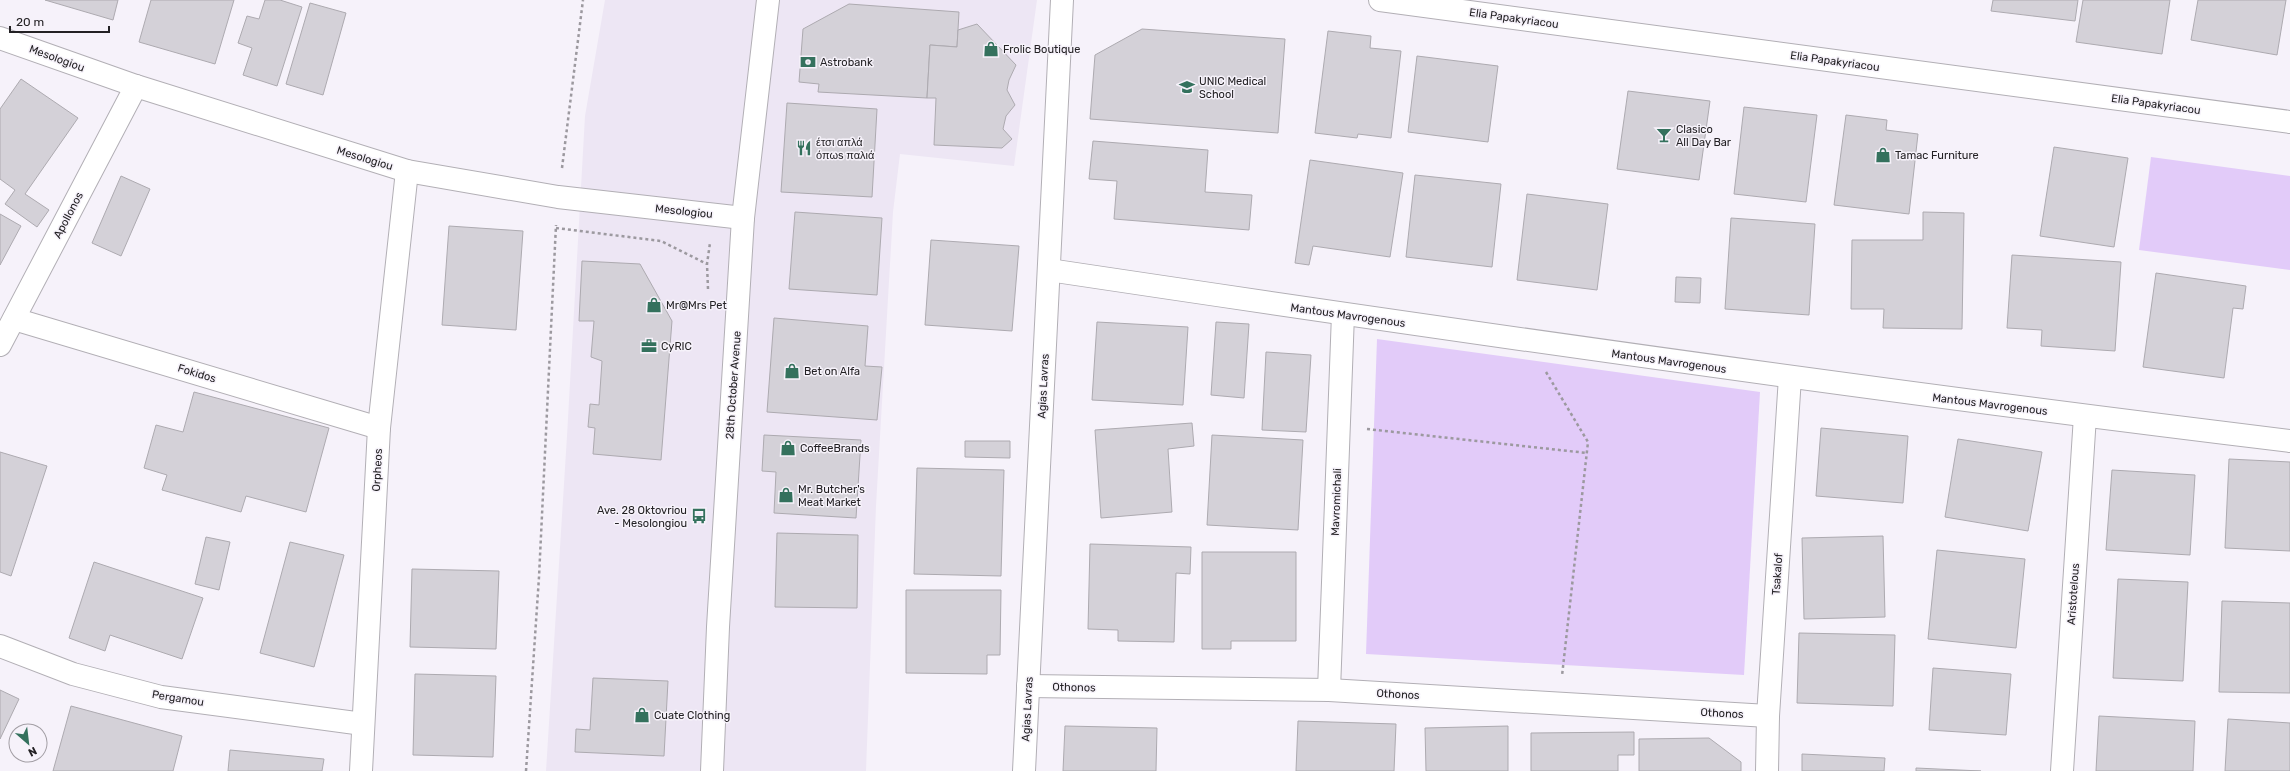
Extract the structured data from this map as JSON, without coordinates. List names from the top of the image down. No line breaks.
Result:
{"streets":{"street":["Elia Papakyriacou","Mesologiou","Apollonos","Mantous Mavrogenous","Fokidos","28th October Avenue","Agias Lavras","Orpheos","Mavromichali","Tsakalof","Aristotelous","Othonos","Pergamou"]},"crossings":[["Mesologiou","Apollonos"],["Mesologiou","28th October Avenue"],["Mesologiou","Orpheos"],["Apollonos","Fokidos"],["Mantous Mavrogenous","Agias Lavras"],["Mantous Mavrogenous","Mavromichali"],["Mantous Mavrogenous","Tsakalof"],["Mantous Mavrogenous","Aristotelous"],["Fokidos","Orpheos"],["Agias Lavras","Othonos"],["Orpheos","Pergamou"],["Mavromichali","Othonos"],["Tsakalof","Othonos"]],"places":{"shop":["Frolic Boutique","Tamac Furniture","Mr@Mrs Pet","Bet on Alfa","CoffeeBrands","Mr. Butcher's Meat Market","Cuate Clothing"],"bank":["Astrobank"],"school or university":["UNIC Medical School"],"bar":["Clasico All Day Bar"],"restaurant":["έτσι απλά όπωs παλιά"],"office":["CyRIC"],"bus stop":["Ave. 28 Oktovriou - Mesolongiou"]},"scale_bar":"20 m","north":"bottom right"}
